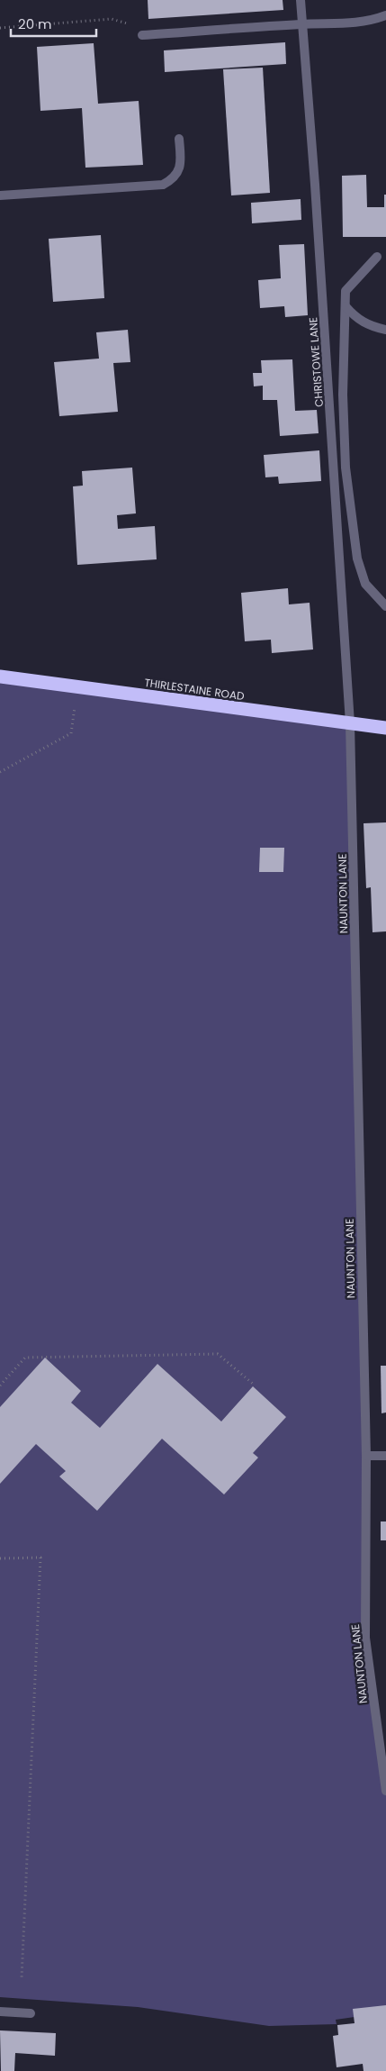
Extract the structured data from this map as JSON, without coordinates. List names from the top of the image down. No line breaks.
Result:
{"streets":{"highway":["THIRLESTAINE ROAD"],"street":["CHRISTOWE LANE","NAUNTON LANE"]},"crossings":[["CHRISTOWE LANE","THIRLESTAINE ROAD"],["CHRISTOWE LANE","NAUNTON LANE"],["THIRLESTAINE ROAD","NAUNTON LANE"]],"scale_bar":"20 m"}
